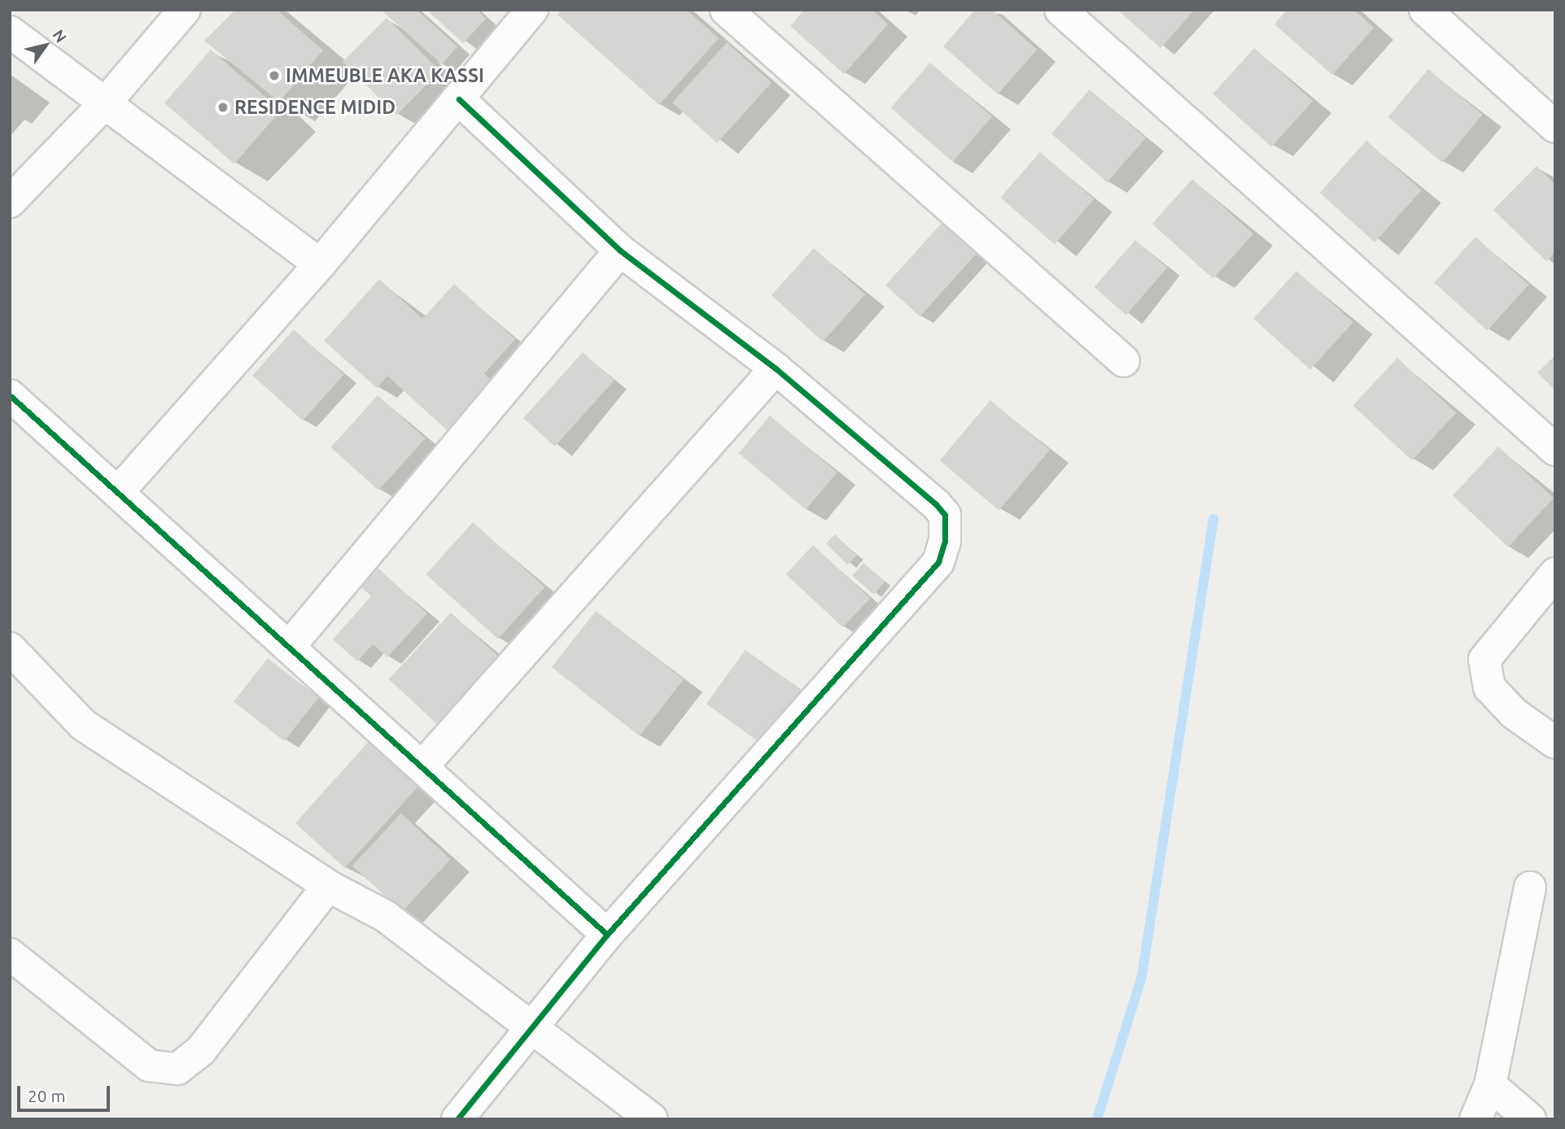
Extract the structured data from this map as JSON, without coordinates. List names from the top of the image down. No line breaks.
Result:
{"places":["IMMEUBLE AKA KASSI","RESIDENCE MIDID"],"scale_bar":"20 m","north":"top right"}
